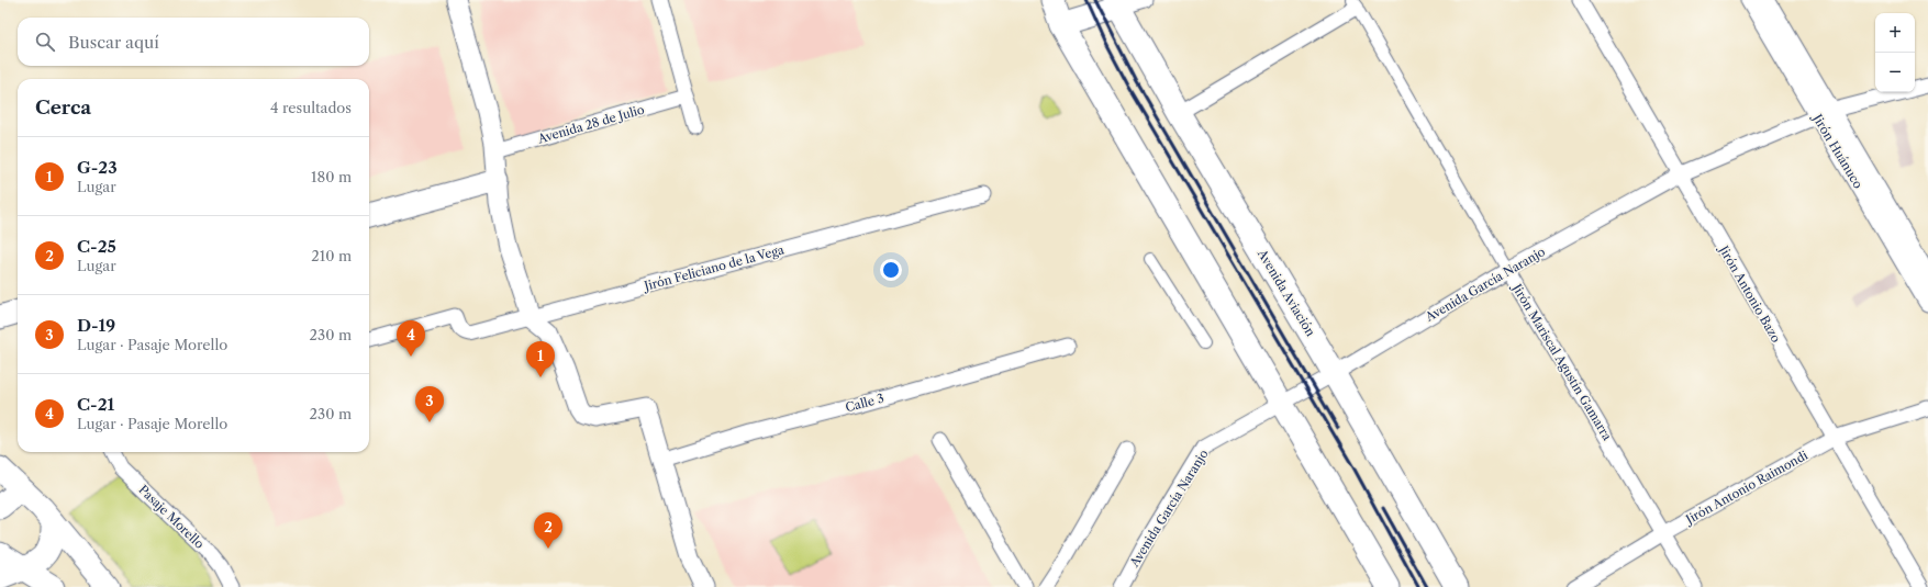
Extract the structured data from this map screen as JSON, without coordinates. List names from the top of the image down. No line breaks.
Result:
{"streets":{"main road":["Avenida Aviación"],"street":["Avenida 28 de Julio","Jirón Huánuco","Jirón Feliciano de la Vega","Avenida García Naranjo","Jirón Antonio Bazo","Jirón Mariscal Agustín Gamarra","Calle 3","Jirón Antonio Raimondi","Pasaje Morello"]},"crossings":[["Jirón Huánuco","Avenida García Naranjo"],["Avenida García Naranjo","Avenida Aviación"],["Avenida García Naranjo","Jirón Antonio Bazo"],["Avenida García Naranjo","Jirón Mariscal Agustín Gamarra"],["Jirón Antonio Bazo","Jirón Antonio Raimondi"],["Jirón Mariscal Agustín Gamarra","Jirón Antonio Raimondi"]],"page":{"map_buttons":["+","−"],"search":"Buscar aquí","heading":["Cerca","4 resultados"],"list":[{"mark":"1","name":"G-23","note":"Lugar","value":"180 m"},{"mark":"2","name":"C-25","note":"Lugar","value":"210 m"},{"mark":"3","name":"D-19","note":"Lugar · Pasaje Morello","value":"230 m"},{"mark":"4","name":"C-21","note":"Lugar · Pasaje Morello","value":"230 m"}],"pins":["4","1","3","2"]}}
